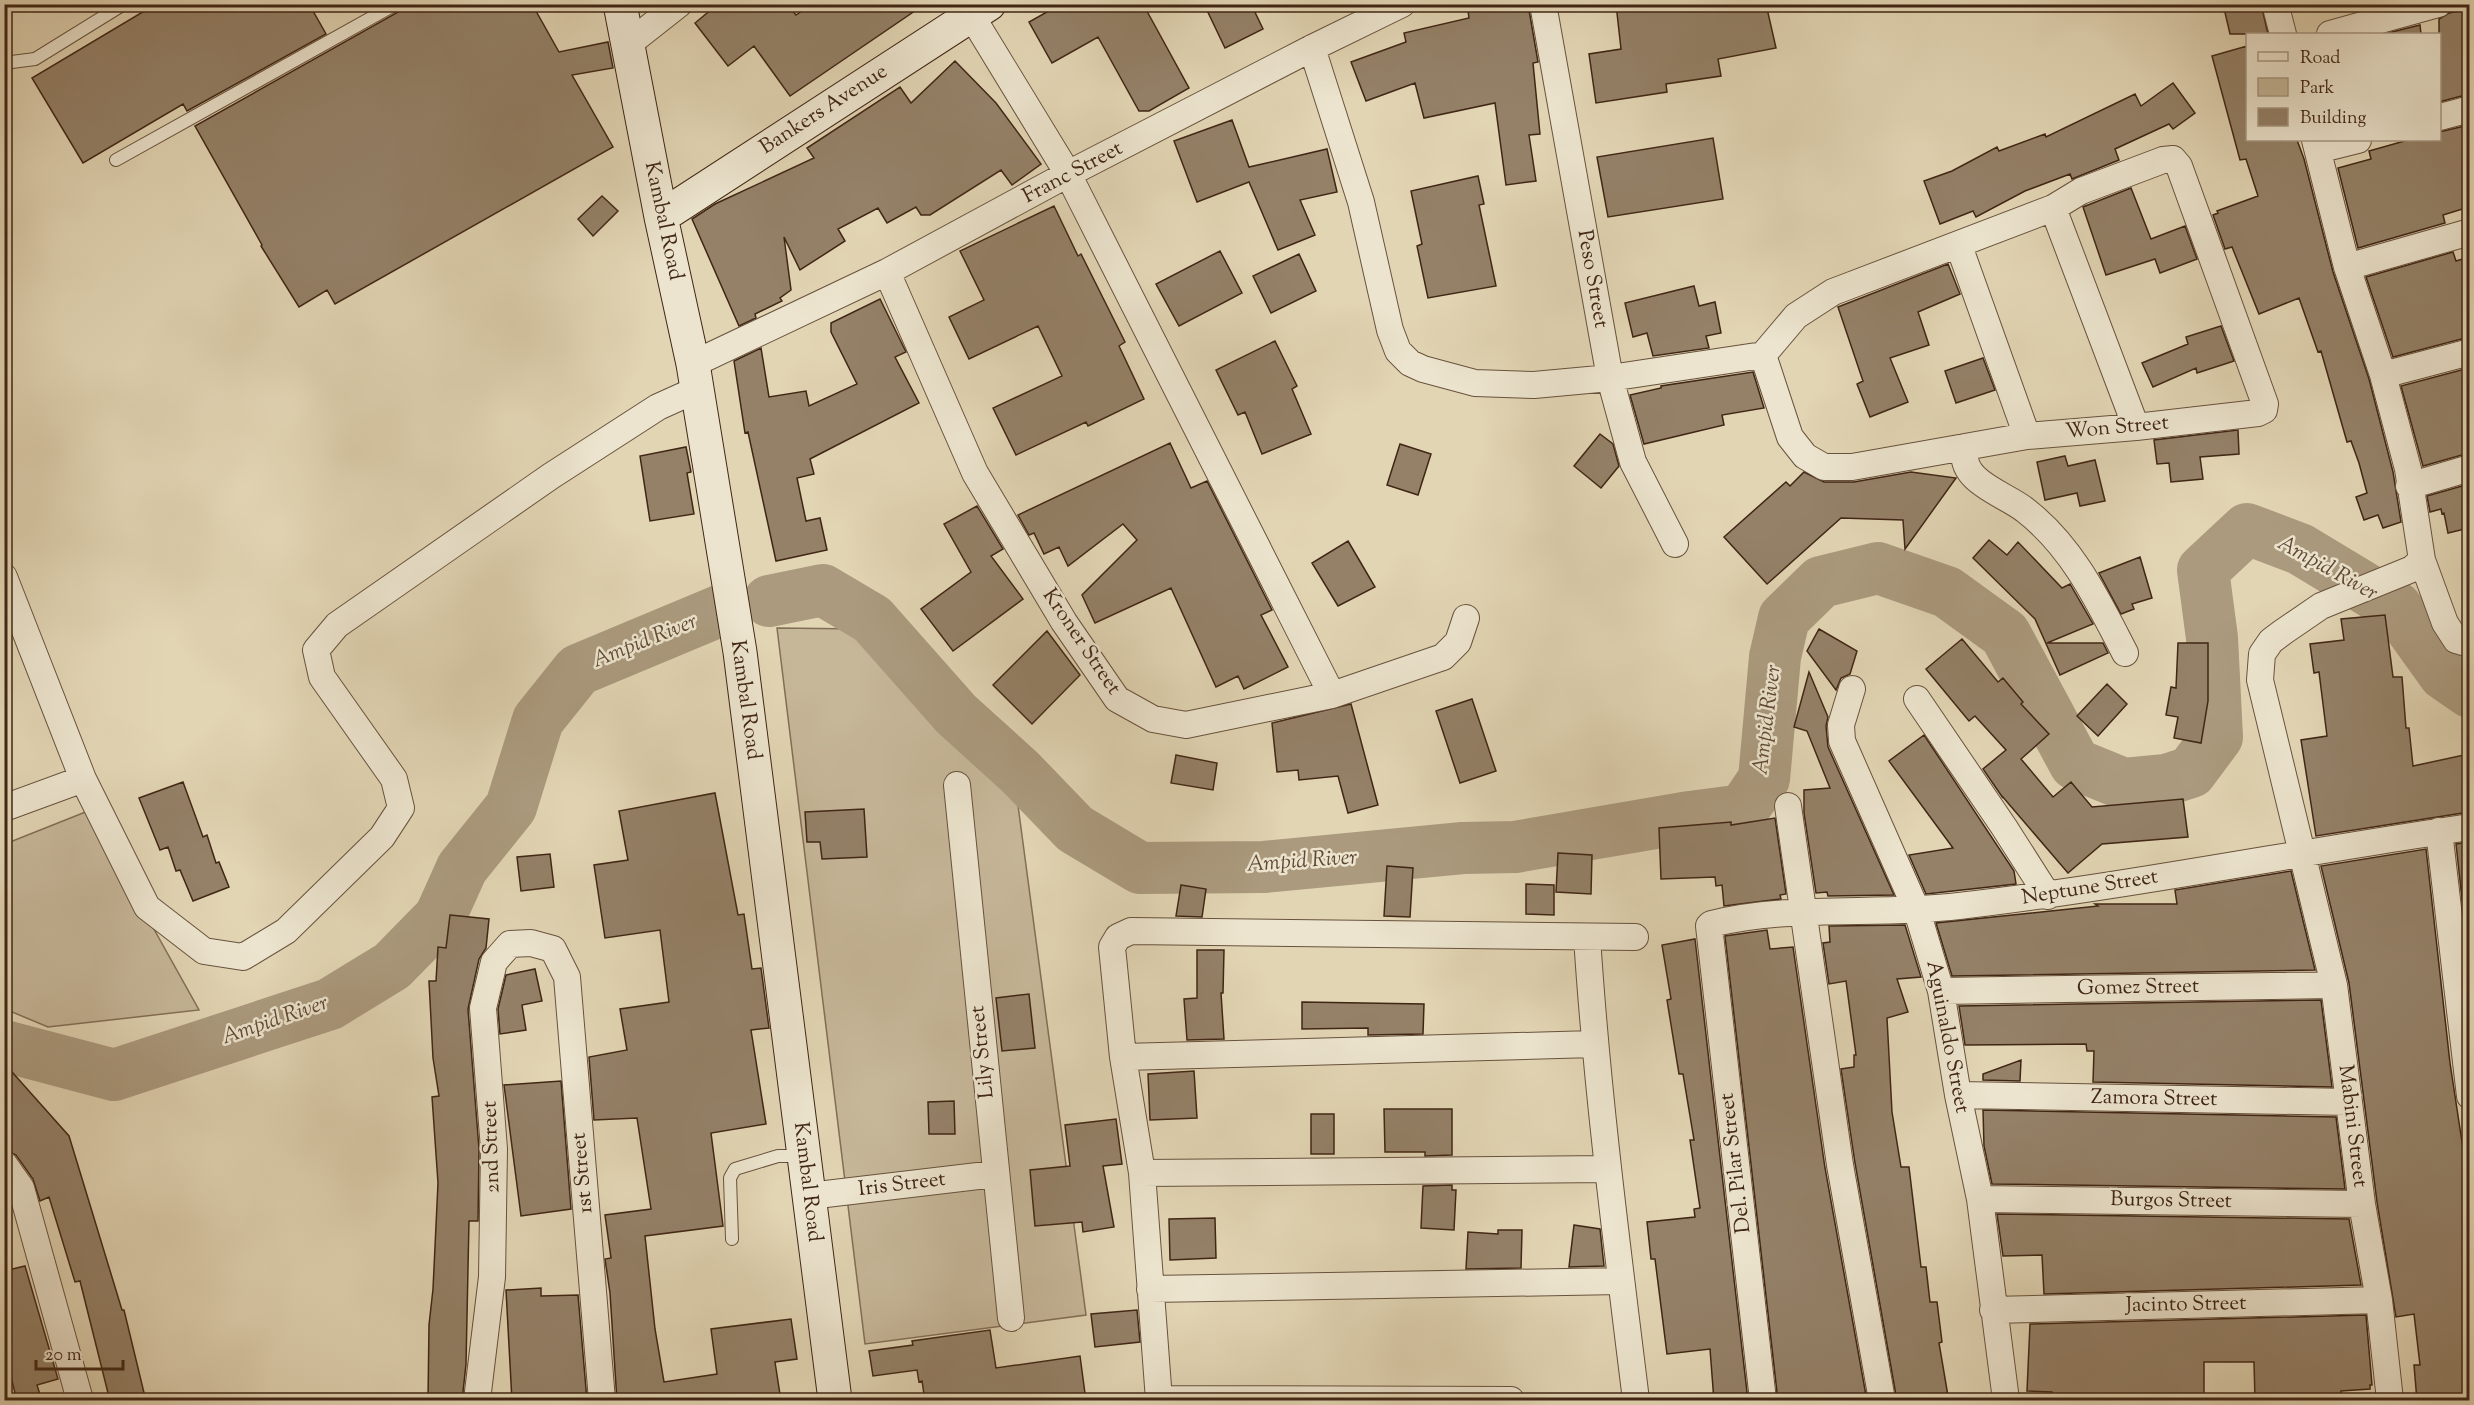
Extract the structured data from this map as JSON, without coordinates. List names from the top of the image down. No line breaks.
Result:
{"streets":{"main road":["Bankers Avenue","Kambal Road"],"street":["Franc Street","Peso Street","Won Street","Kroner Street","Neptune Street","Gomez Street","Aguinaldo Street","Lily Street","Zamora Street","Mabini Street","2nd Street","Del. Pilar Street","1st Street","Iris Street","Burgos Street","Jacinto Street"]},"crossings":[["Bankers Avenue","Kambal Road"],["Franc Street","Kambal Road"],["Franc Street","Kroner Street"],["Kambal Road","Iris Street"],["Neptune Street","Aguinaldo Street"],["Neptune Street","Mabini Street"],["Neptune Street","Del. Pilar Street"],["Gomez Street","Aguinaldo Street"],["Gomez Street","Mabini Street"],["Aguinaldo Street","Zamora Street"],["Aguinaldo Street","Burgos Street"],["Aguinaldo Street","Jacinto Street"],["Lily Street","Iris Street"],["Zamora Street","Mabini Street"],["Mabini Street","Burgos Street"],["Mabini Street","Jacinto Street"],["2nd Street","1st Street"]],"water":["Ampid River"],"legend":["Road","Park","Building"],"scale_bar":"20 m"}
